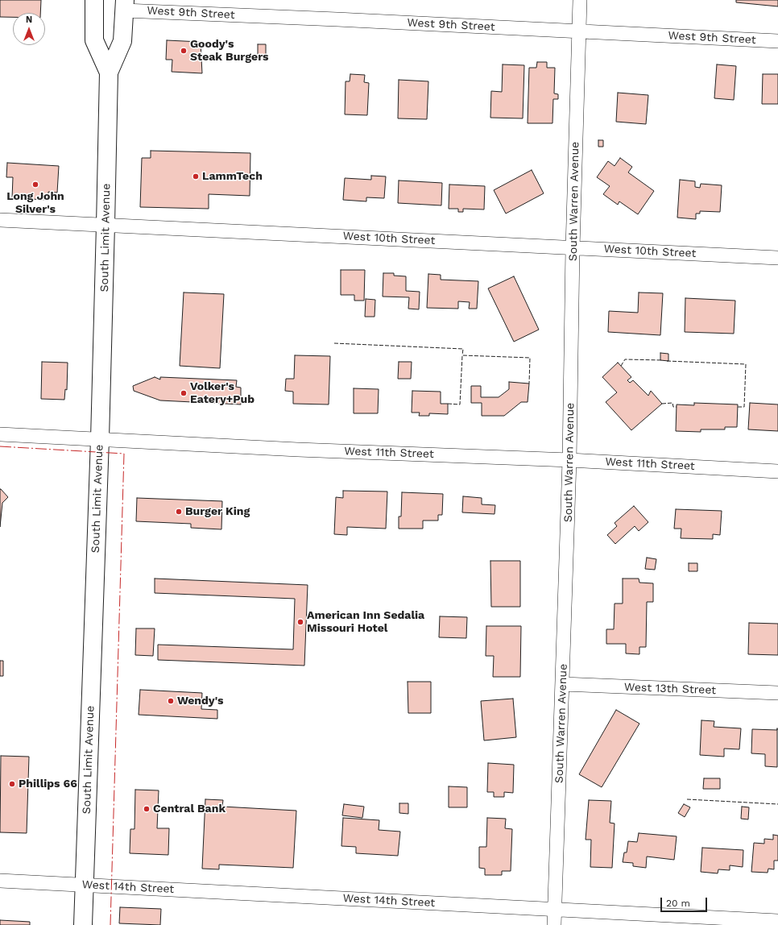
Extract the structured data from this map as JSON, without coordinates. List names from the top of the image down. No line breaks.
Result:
{"streets":{"highway":["South Limit Avenue"],"street":["West 9th Street","South Warren Avenue","West 10th Street","West 11th Street","West 13th Street","West 14th Street"]},"crossings":[["West 9th Street","South Warren Avenue"],["West 9th Street","South Limit Avenue"],["South Warren Avenue","West 10th Street"],["South Warren Avenue","West 11th Street"],["South Warren Avenue","West 13th Street"],["South Warren Avenue","West 14th Street"],["South Limit Avenue","West 10th Street"],["South Limit Avenue","West 11th Street"],["South Limit Avenue","West 14th Street"]],"places":["Goody's Steak Burgers","LammTech","Long John Silver's","Volker's Eatery+Pub","Burger King","American Inn Sedalia Missouri Hotel","Wendy's","Phillips 66","Central Bank"],"scale_bar":"20 m","north":"top"}
